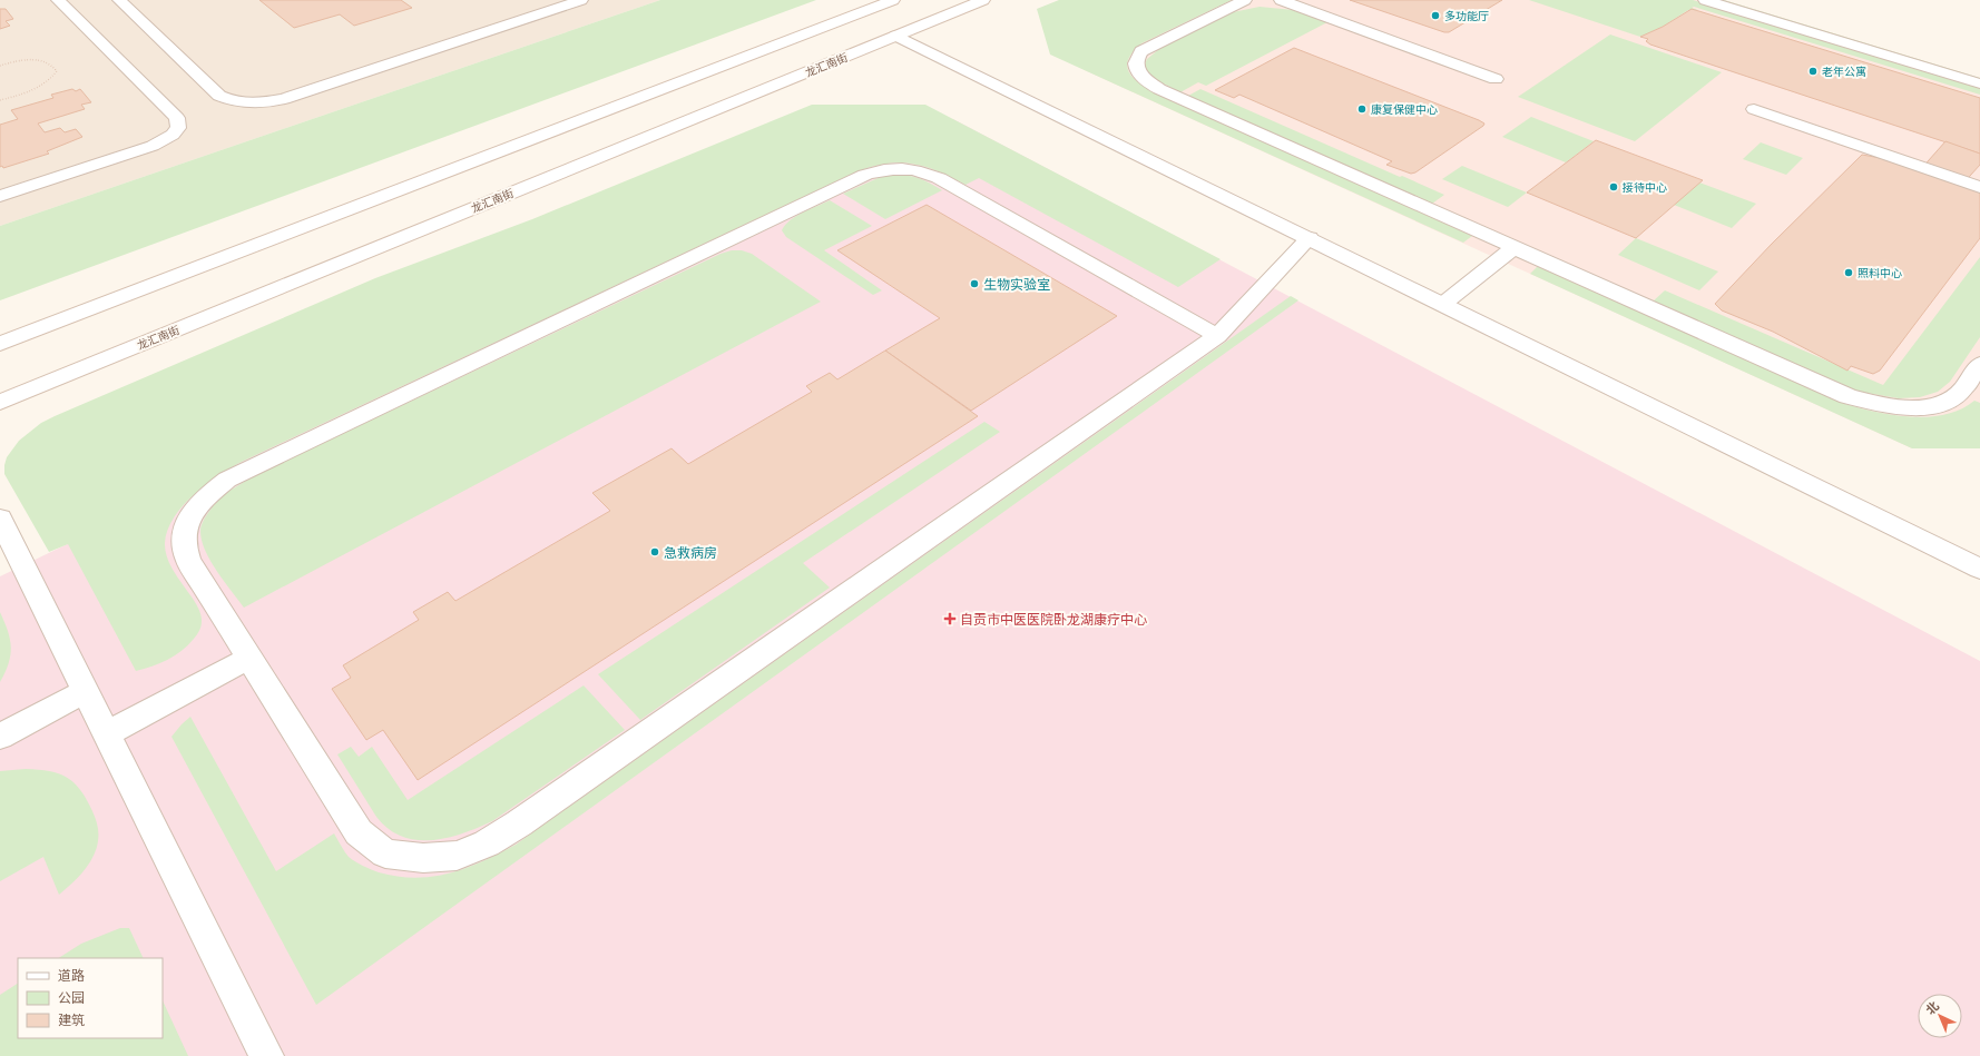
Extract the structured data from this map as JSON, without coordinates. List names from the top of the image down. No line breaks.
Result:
{"streets":{"main road":["龙汇南街"]},"places":{"other":["多功能厅","老年公寓","康复保健中心","接待中心","照料中心","生物实验室","急救病房"],"health":["自贡市中医医院卧龙湖康疗中心"]},"legend":["道路","公园","建筑"],"north":"top left"}
